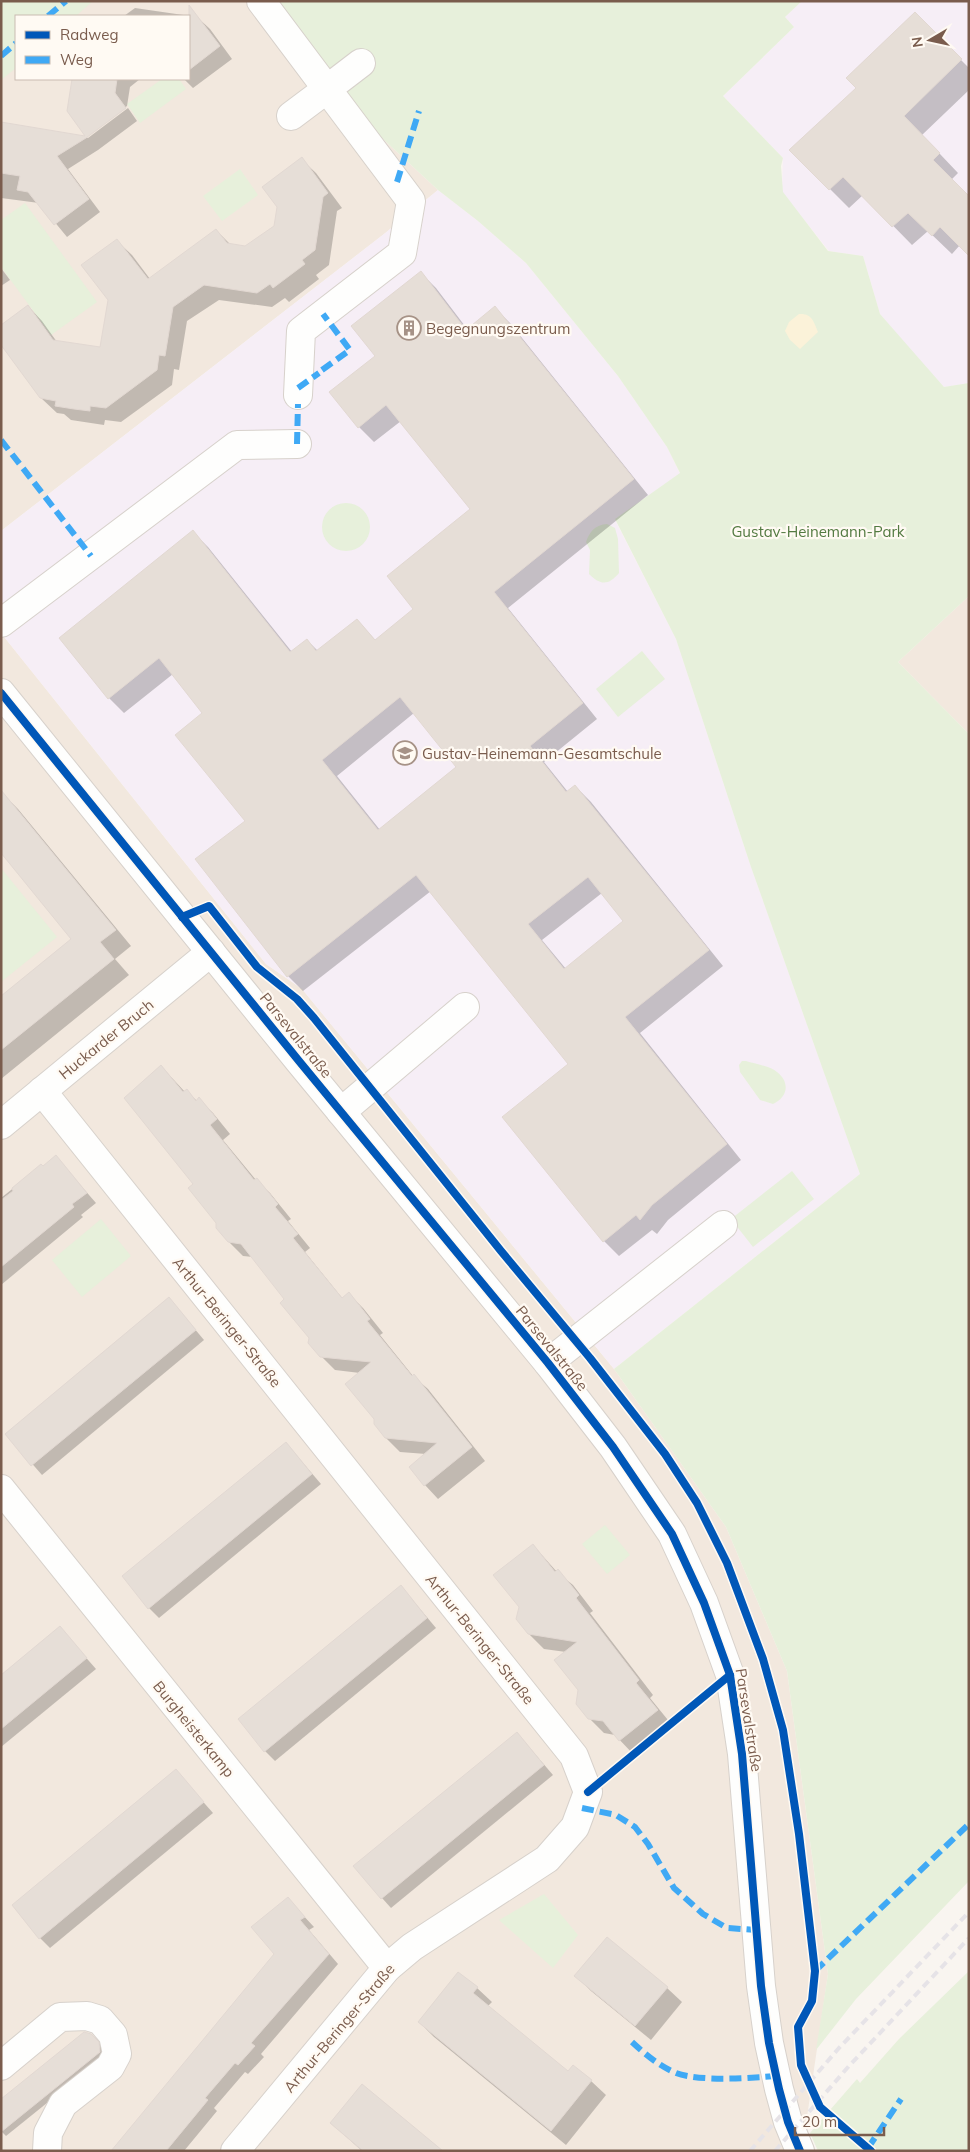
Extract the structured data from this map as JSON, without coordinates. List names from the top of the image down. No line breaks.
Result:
{"streets":{"street":["Parsevalstraße","Huckarder Bruch","Arthur-Beringer-Straße","Burgheisterkamp"]},"crossings":[["Parsevalstraße","Huckarder Bruch"],["Huckarder Bruch","Arthur-Beringer-Straße"],["Arthur-Beringer-Straße","Burgheisterkamp"]],"parks":["Gustav-Heinemann-Park"],"places":{"building":["Begegnungszentrum"],"school or university":["Gustav-Heinemann-Gesamtschule"]},"legend":["Radweg","Weg"],"scale_bar":"20 m","north":"left"}
